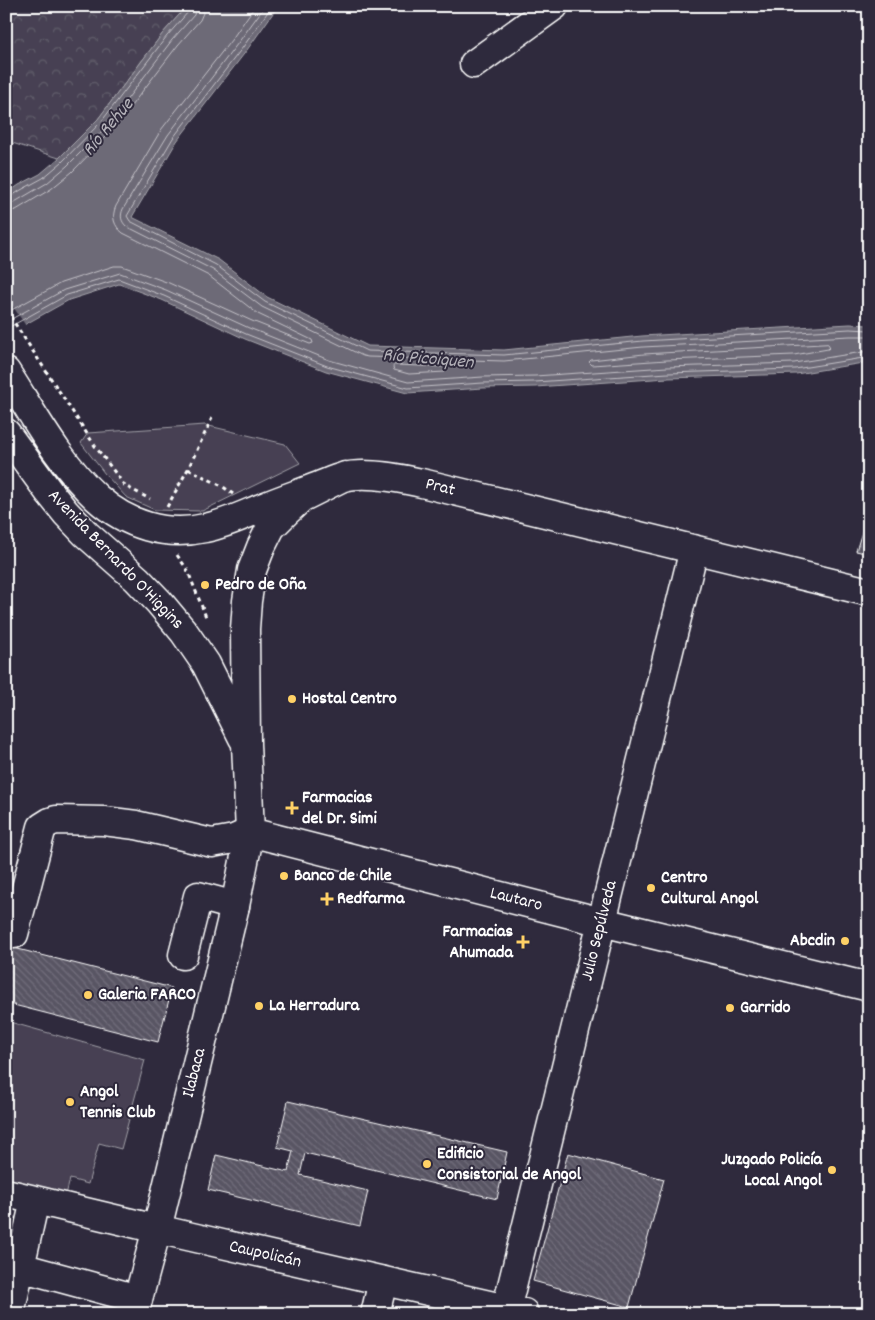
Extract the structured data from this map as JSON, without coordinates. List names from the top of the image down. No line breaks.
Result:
{"streets":{"main road":["Prat","Avenida Bernardo O'Higgins","Lautaro","Julio Sepúlveda","Ilabaca","Caupolicán"]},"crossings":[["Prat","Julio Sepúlveda"],["Lautaro","Julio Sepúlveda"],["Lautaro","Ilabaca"],["Julio Sepúlveda","Caupolicán"],["Ilabaca","Caupolicán"]],"water":["Río Rehue","Río Picoiquen"],"places":{"other":["Pedro de Oña","Hostal Centro","Banco de Chile","Centro Cultural Angol","Abcdin","Galeria FARCO","La Herradura","Garrido","Angol Tennis Club","Edificio Consistorial de Angol","Juzgado Policía Local Angol"],"health":["Farmacias del Dr. Simi","Redfarma","Farmacias Ahumada"]}}
